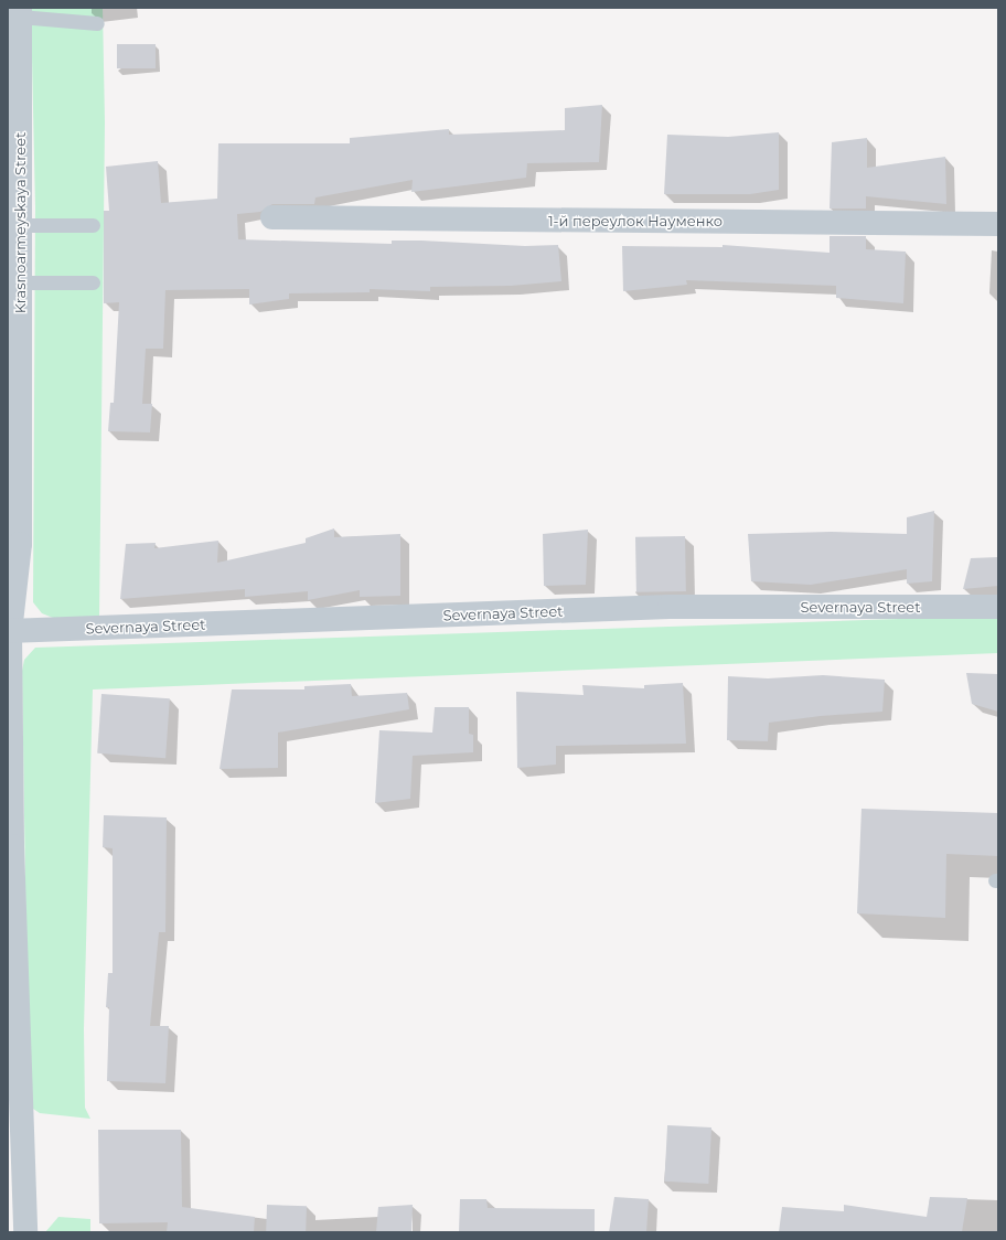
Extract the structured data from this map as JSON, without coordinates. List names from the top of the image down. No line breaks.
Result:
{"streets":{"street":["1-й переулок Науменко","Krasnoarmeyskaya Street","Severnaya Street"]},"crossings":[["Krasnoarmeyskaya Street","Severnaya Street"]]}
